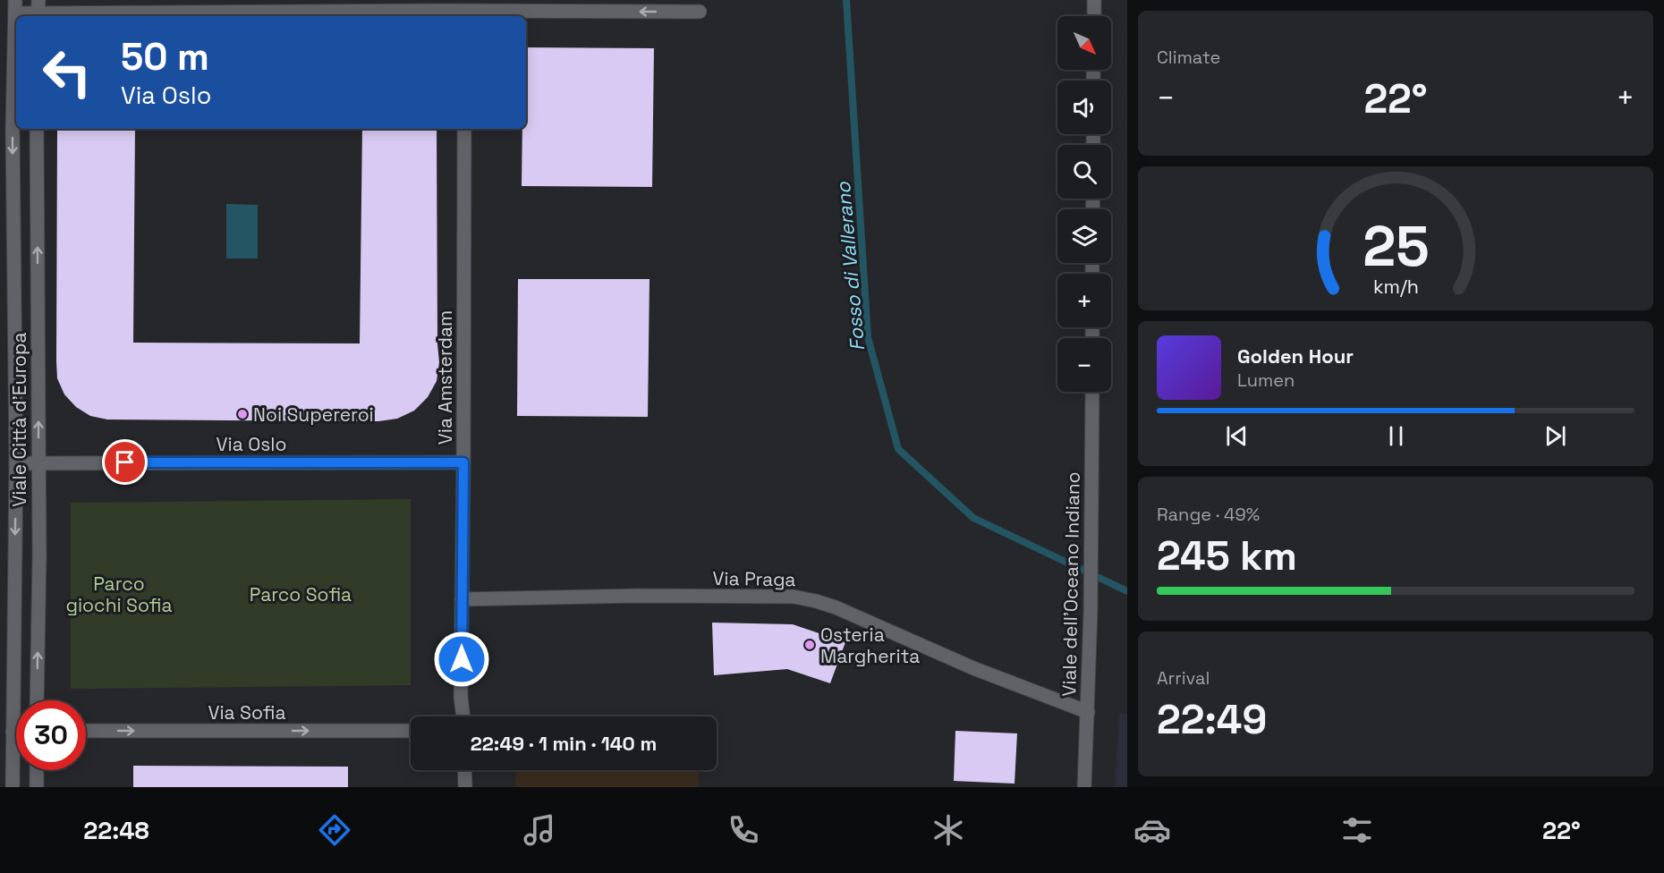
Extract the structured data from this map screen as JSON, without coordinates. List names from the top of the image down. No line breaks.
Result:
{"streets":{"street":["Via Amsterdam","Viale Città d'Europa","Via Oslo","Via Praga","Viale dell'Oceano Indiano","Via Sofia"]},"crossings":[["Via Amsterdam","Via Oslo"],["Via Amsterdam","Via Praga"],["Viale Città d'Europa","Via Oslo"],["Via Praga","Viale dell'Oceano Indiano"]],"one_way":["Via Sofia"],"water":["Fosso di Vallerano"],"parks":["Parco giochi Sofia","Parco Sofia"],"places":["Noi Supereroi","Osteria Margherita"],"north":"bottom right","page":{"tile":["Climate",["Range · 49%","245 km"],["Arrival","22:49"]],"map_buttons":["+","−"],"turn":["50 m","Via Oslo"],"heat":["−","22°","+"],"song":["Golden Hour","Lumen"],"limit":"30","trip":"22:49 · 1 min · 140 m","tabs":["22:48","22°"],"gauge":["25","km/h"]}}
